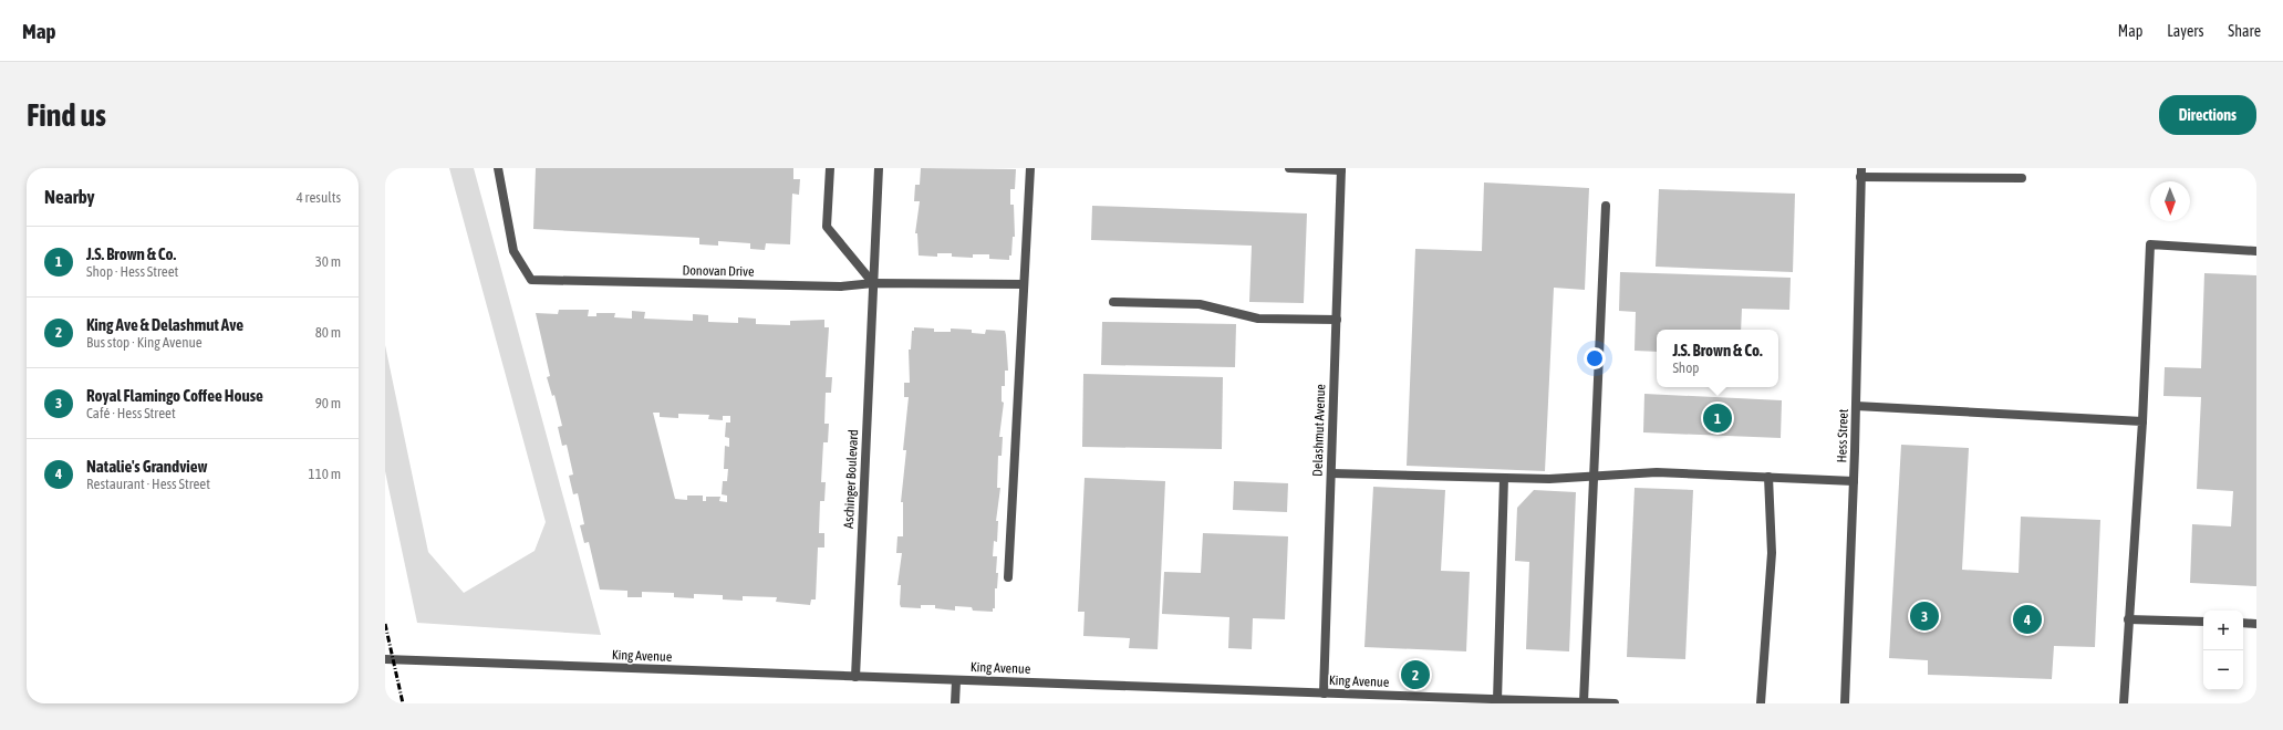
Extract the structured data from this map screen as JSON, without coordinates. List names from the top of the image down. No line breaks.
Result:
{"streets":{"street":["Donovan Drive","Delashmut Avenue","Hess Street","Aschinger Boulevard","King Avenue"]},"crossings":[["Donovan Drive","Aschinger Boulevard"],["Delashmut Avenue","King Avenue"],["Aschinger Boulevard","King Avenue"]],"north":"bottom","page":{"header":"Map","nav":["Map","Layers","Share"],"buttons":"Directions","title":"Find us","heading":["Nearby","4 results"],"list":[{"mark":"1","name":"J.S. Brown & Co.","note":"Shop · Hess Street","value":"30 m"},{"mark":"2","name":"King Ave & Delashmut Ave","note":"Bus stop · King Avenue","value":"80 m"},{"mark":"3","name":"Royal Flamingo Coffee House","note":"Café · Hess Street","value":"90 m"},{"mark":"4","name":"Natalie's Grandview","note":"Restaurant · Hess Street","value":"110 m"}],"popup":["J.S. Brown & Co.","Shop"],"pins":["1","3","4","2"],"map_buttons":["+","−"]}}
